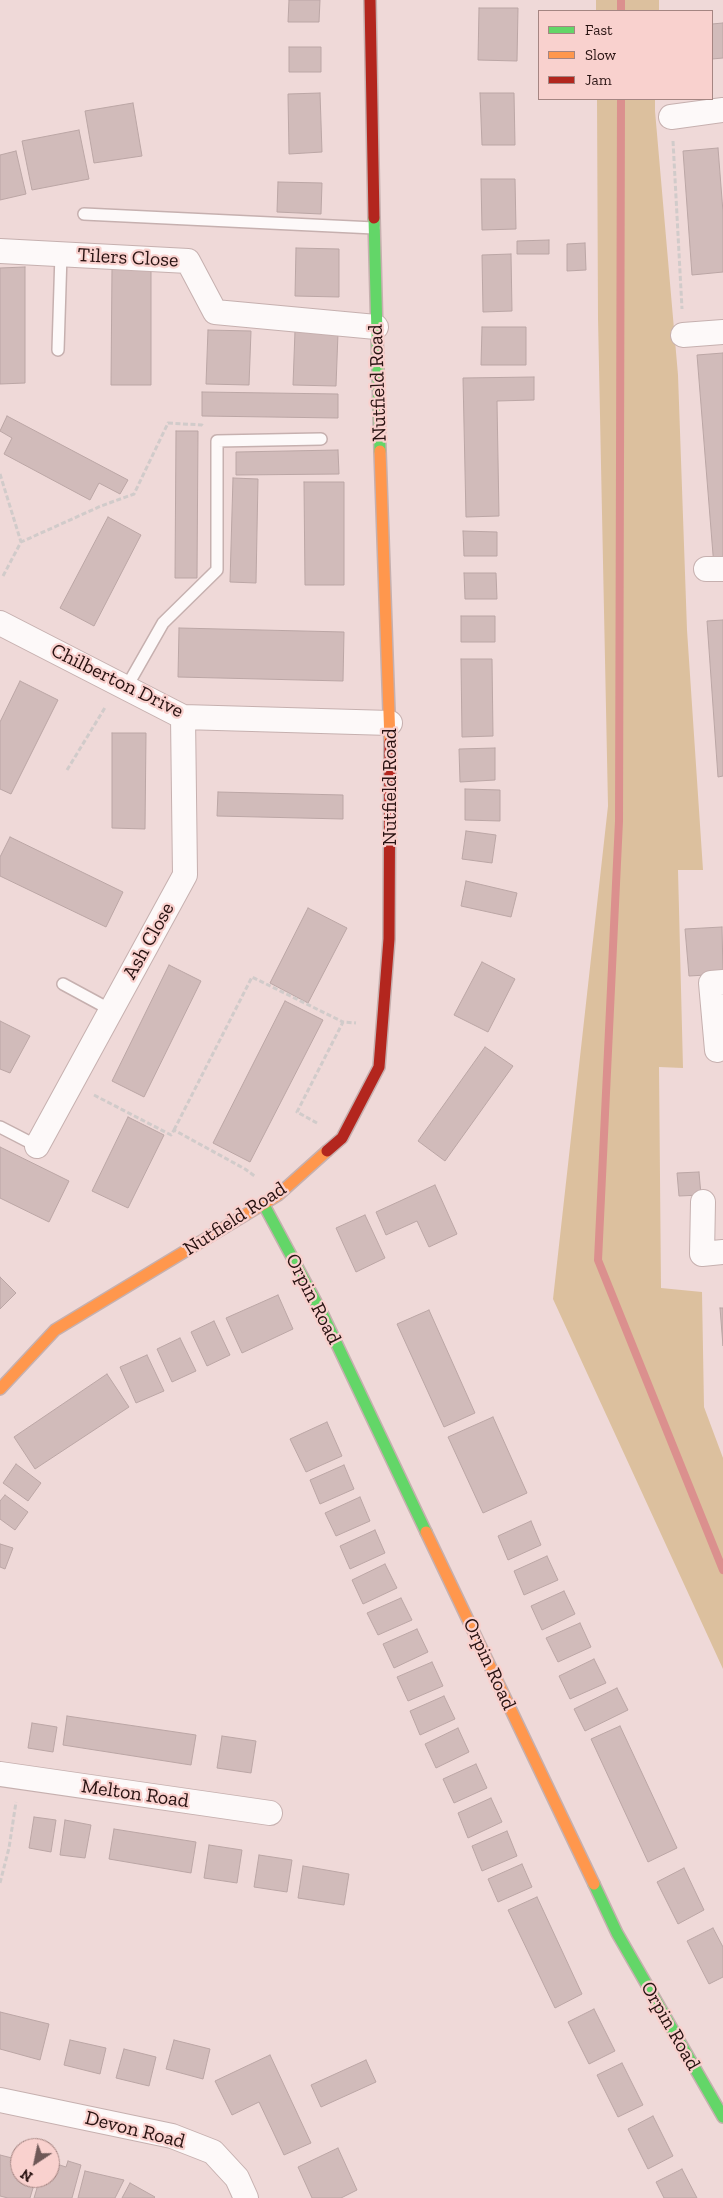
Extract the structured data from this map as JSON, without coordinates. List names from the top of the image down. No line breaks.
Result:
{"streets":{"street":["Tilers Close","Nutfield Road","Chilberton Drive","Ash Close","Orpin Road","Melton Road","Devon Road"]},"crossings":[["Tilers Close","Nutfield Road"],["Nutfield Road","Chilberton Drive"],["Nutfield Road","Orpin Road"],["Chilberton Drive","Ash Close"]],"legend":["Fast","Slow","Jam"],"north":"bottom left"}
